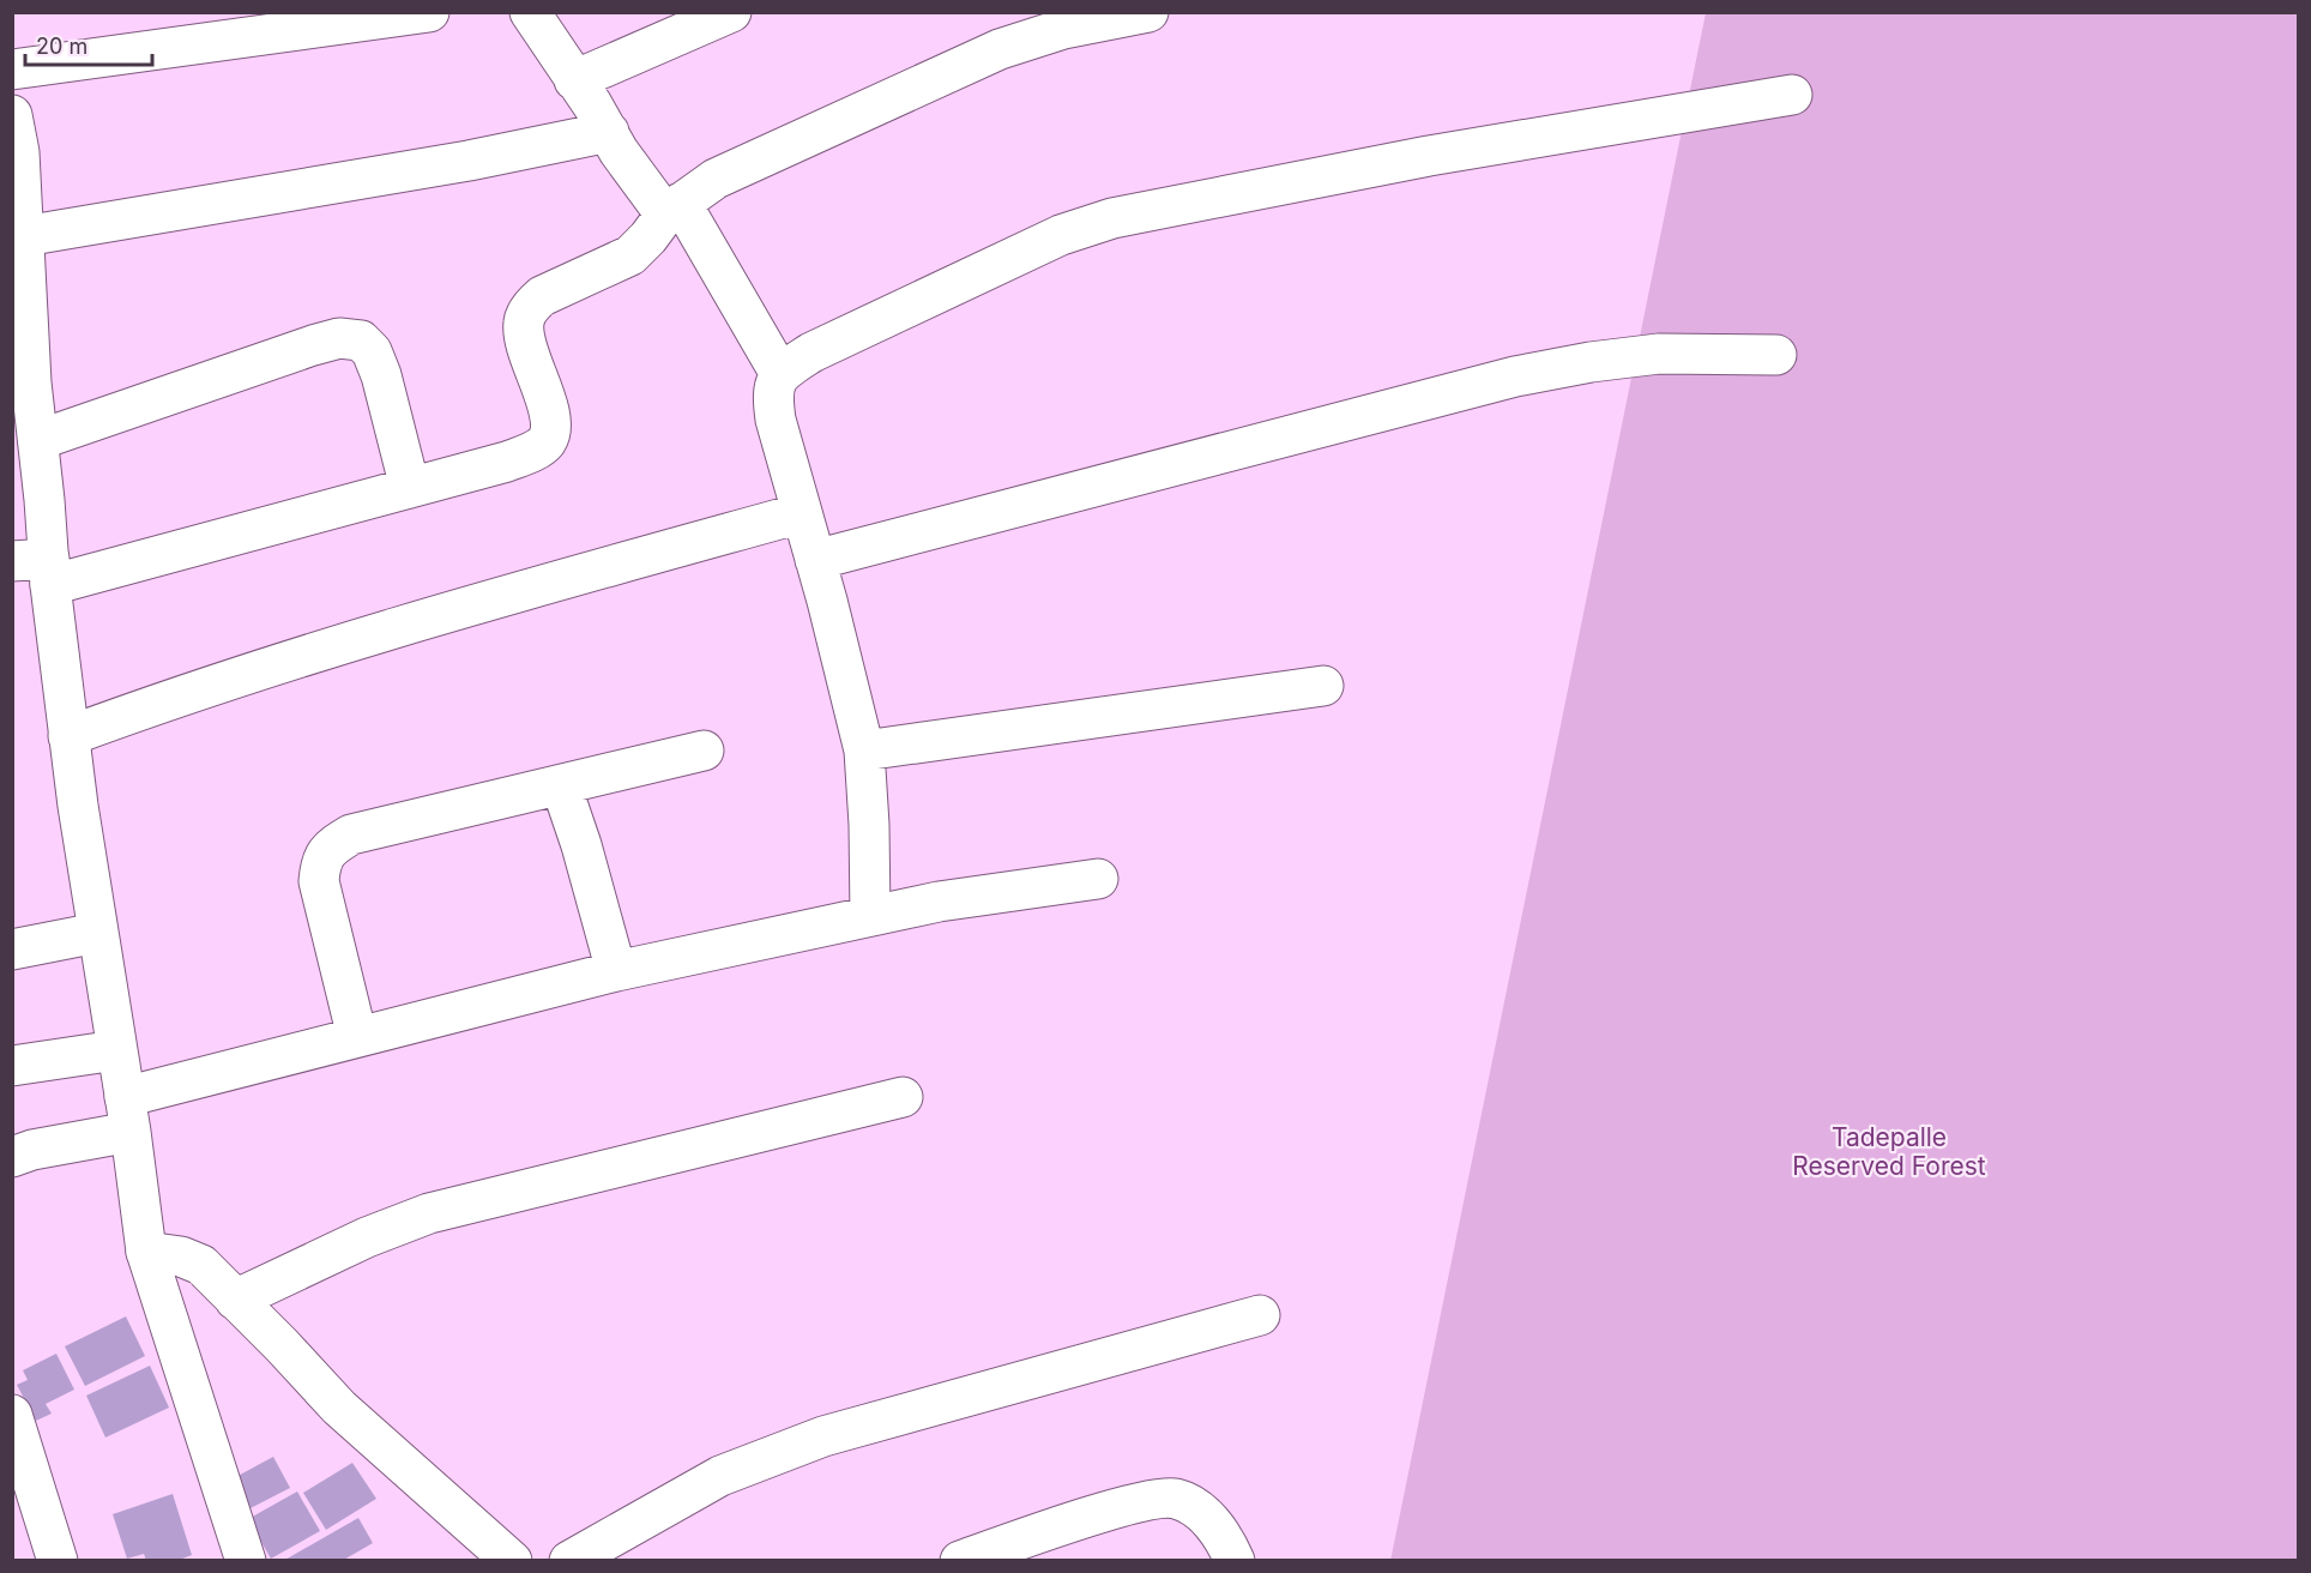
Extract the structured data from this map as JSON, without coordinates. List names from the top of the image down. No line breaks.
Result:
{"parks":["Tadepalle Reserved Forest"],"scale_bar":"20 m"}
